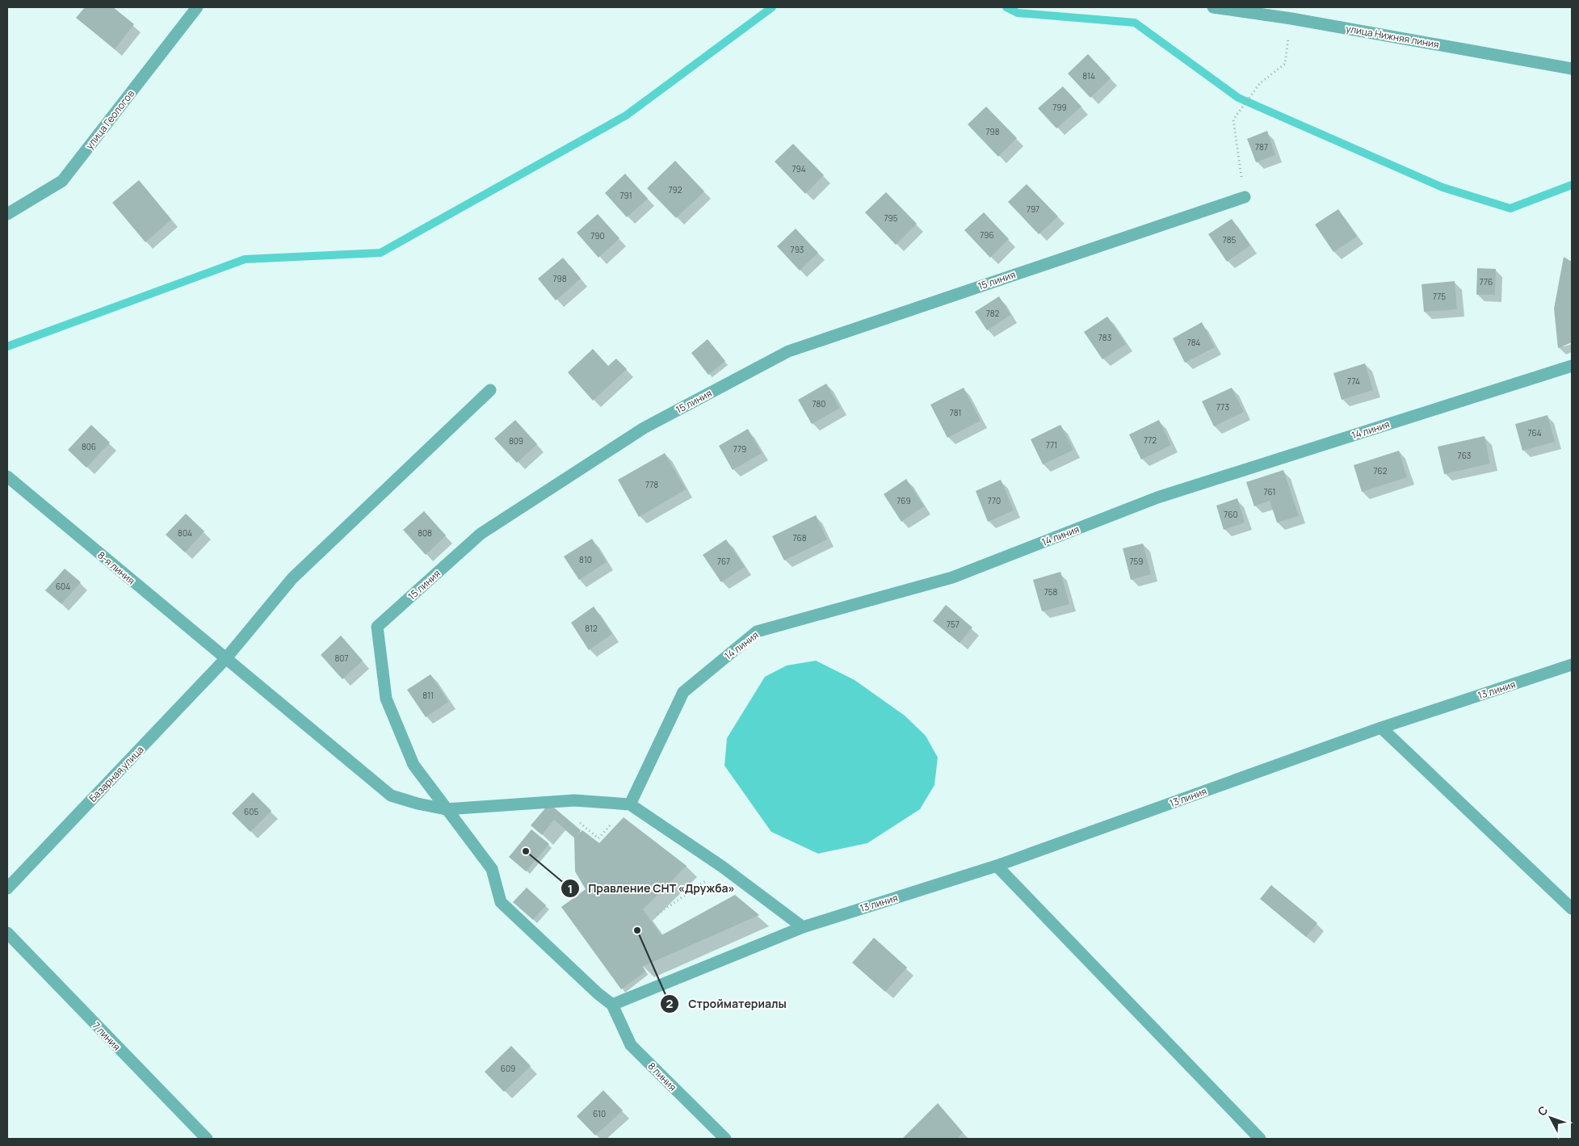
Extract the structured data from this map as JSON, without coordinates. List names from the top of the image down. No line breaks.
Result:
{"streets":{"street":["улица Нижняя линия","улица Геологов","15 линия","14 линия","8-я линия","13 линия","Базарная улица","7 линия","8 линия"]},"crossings":[["15 линия","8-я линия"],["14 линия","8-я линия"],["8-я линия","Базарная улица"],["13 линия","8 линия"]],"places":["Правление СНТ «Дружба»","Стройматериалы"],"house_numbers":["814","799","798","787","794","792","791","797","795","796","790","785","793","798","776","775","782","783","784","774","780","773","781","764","772","809","771","806","779","763","762","778","761","769","770","760","804","808","768","810","767","759","604","758","757","812","807","811","605","609","610"],"north":"top left"}
